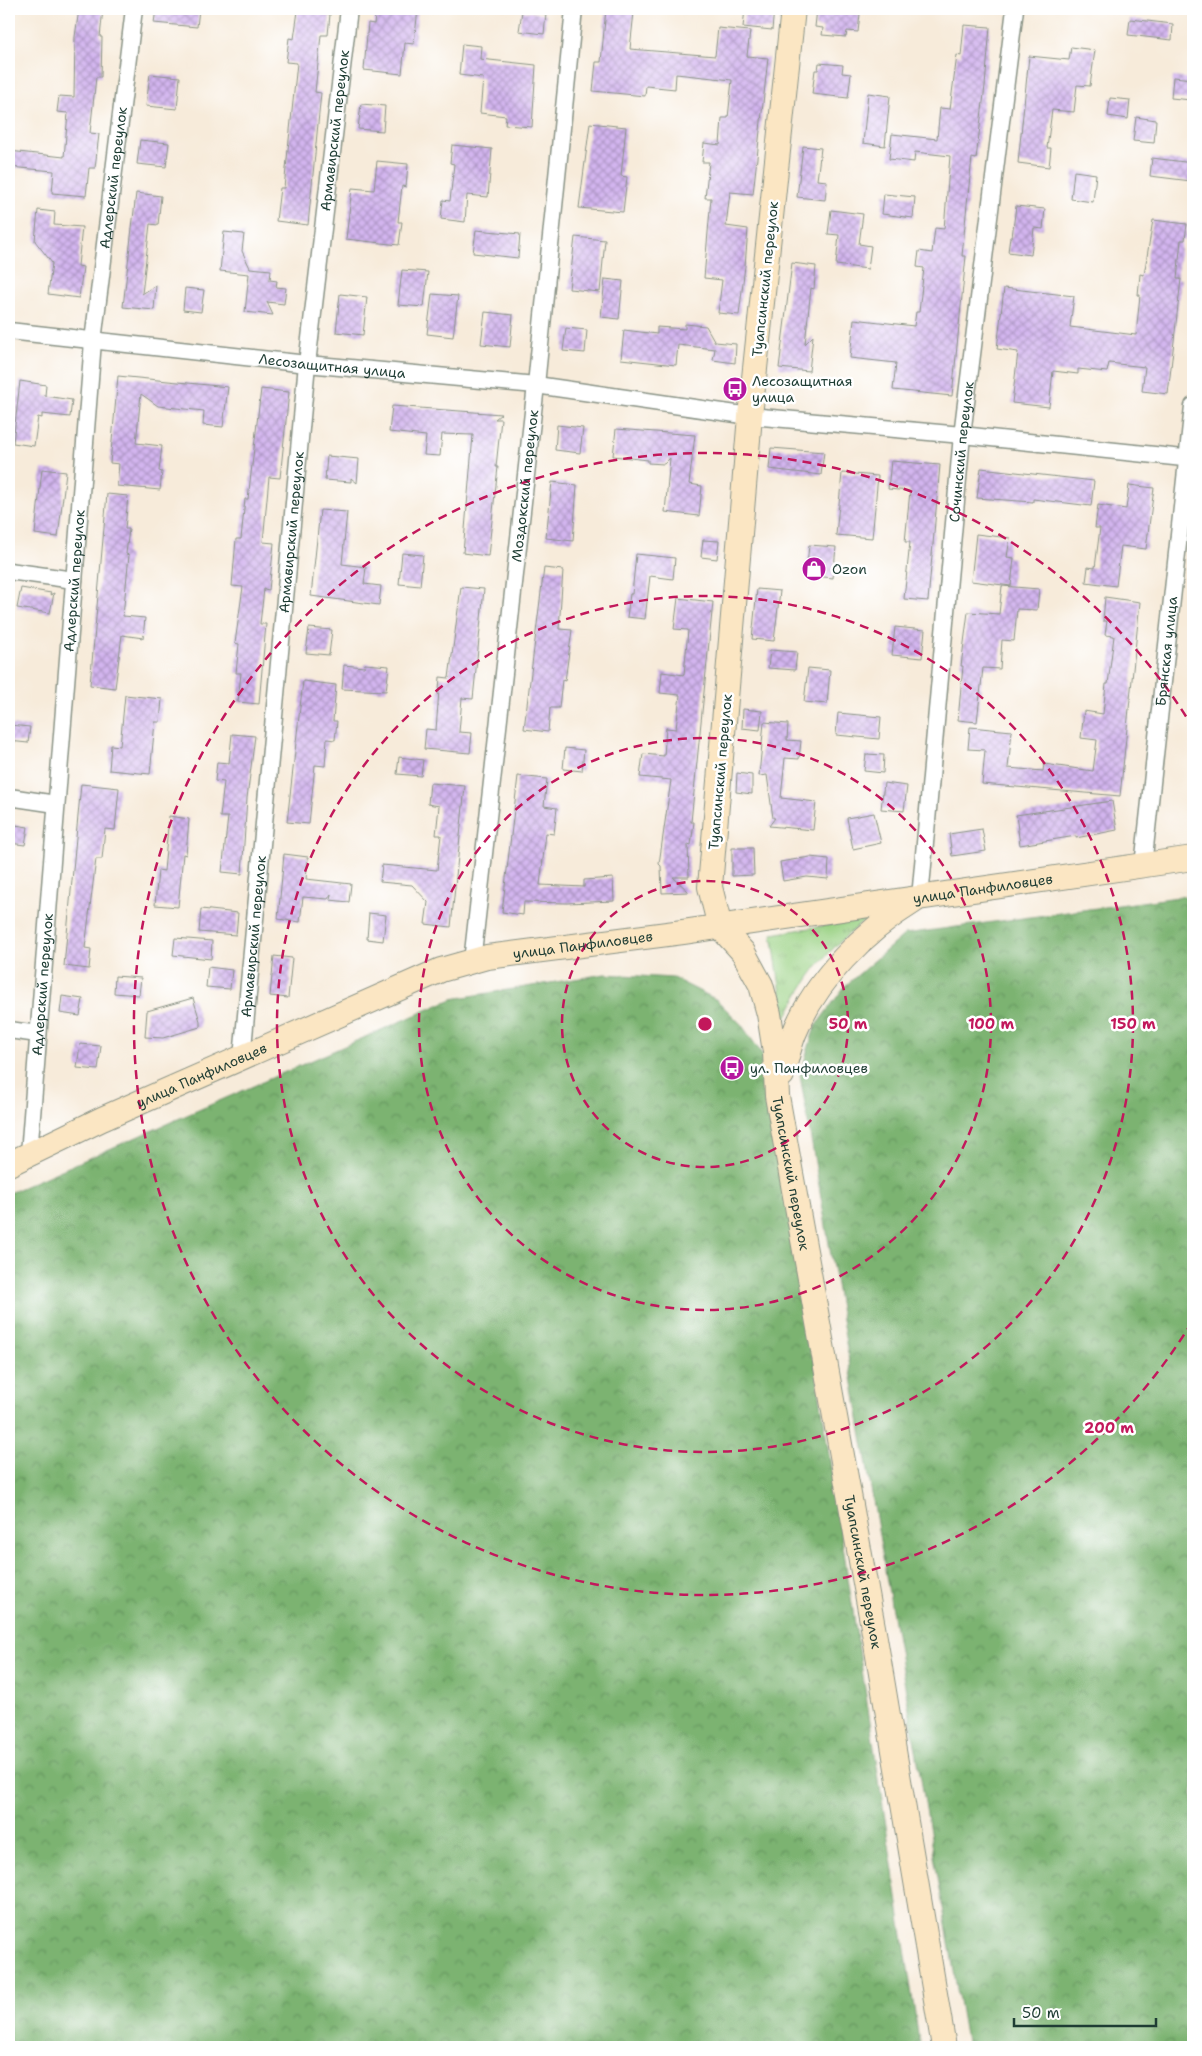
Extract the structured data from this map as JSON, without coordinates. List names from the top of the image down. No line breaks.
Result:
{"streets":{"street":["Армавирский переулок","Адлерский переулок","Туапсинский переулок","Лесозащитная улица","Сочинский переулок","Моздокский переулок","Брянская улица","улица Панфиловцев"]},"crossings":[["Армавирский переулок","Лесозащитная улица"],["Армавирский переулок","улица Панфиловцев"],["Адлерский переулок","Лесозащитная улица"],["Адлерский переулок","улица Панфиловцев"],["Туапсинский переулок","Лесозащитная улица"],["Туапсинский переулок","улица Панфиловцев"],["Лесозащитная улица","Сочинский переулок"],["Лесозащитная улица","Моздокский переулок"],["Лесозащитная улица","Брянская улица"],["Сочинский переулок","улица Панфиловцев"],["Моздокский переулок","улица Панфиловцев"],["Брянская улица","улица Панфиловцев"]],"places":{"bus stop":["Лесозащитная улица","ул. Панфиловцев"],"shop":["Ozon"]},"scale_bar":"50 m","rings":["50 m","100 m","150 m","200 m"]}
